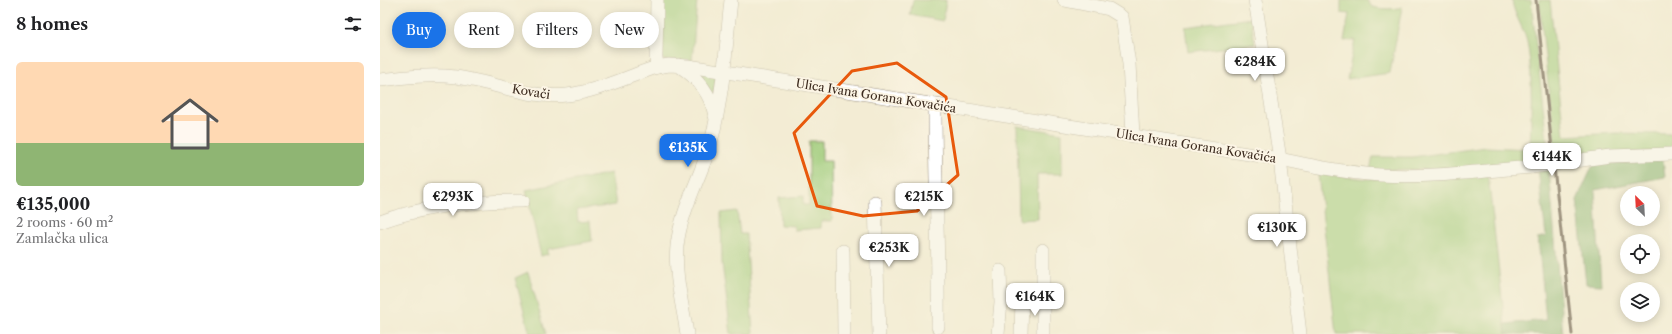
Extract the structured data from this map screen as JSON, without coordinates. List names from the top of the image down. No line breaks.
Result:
{"streets":{"street":["Kovači","Ulica Ivana Gorana Kovačića"]},"crossings":[["Kovači","Ulica Ivana Gorana Kovačića"]],"north":"top left","page":{"heading":"8 homes","chip":["Buy","Rent","Filters","New"],"list":[{"name":"€135,000","note":"2 rooms · 60 m² · Zamlačka ulica"}],"price":["€284K","€135K","€144K","€293K","€215K","€130K","€253K","€164K"]}}
